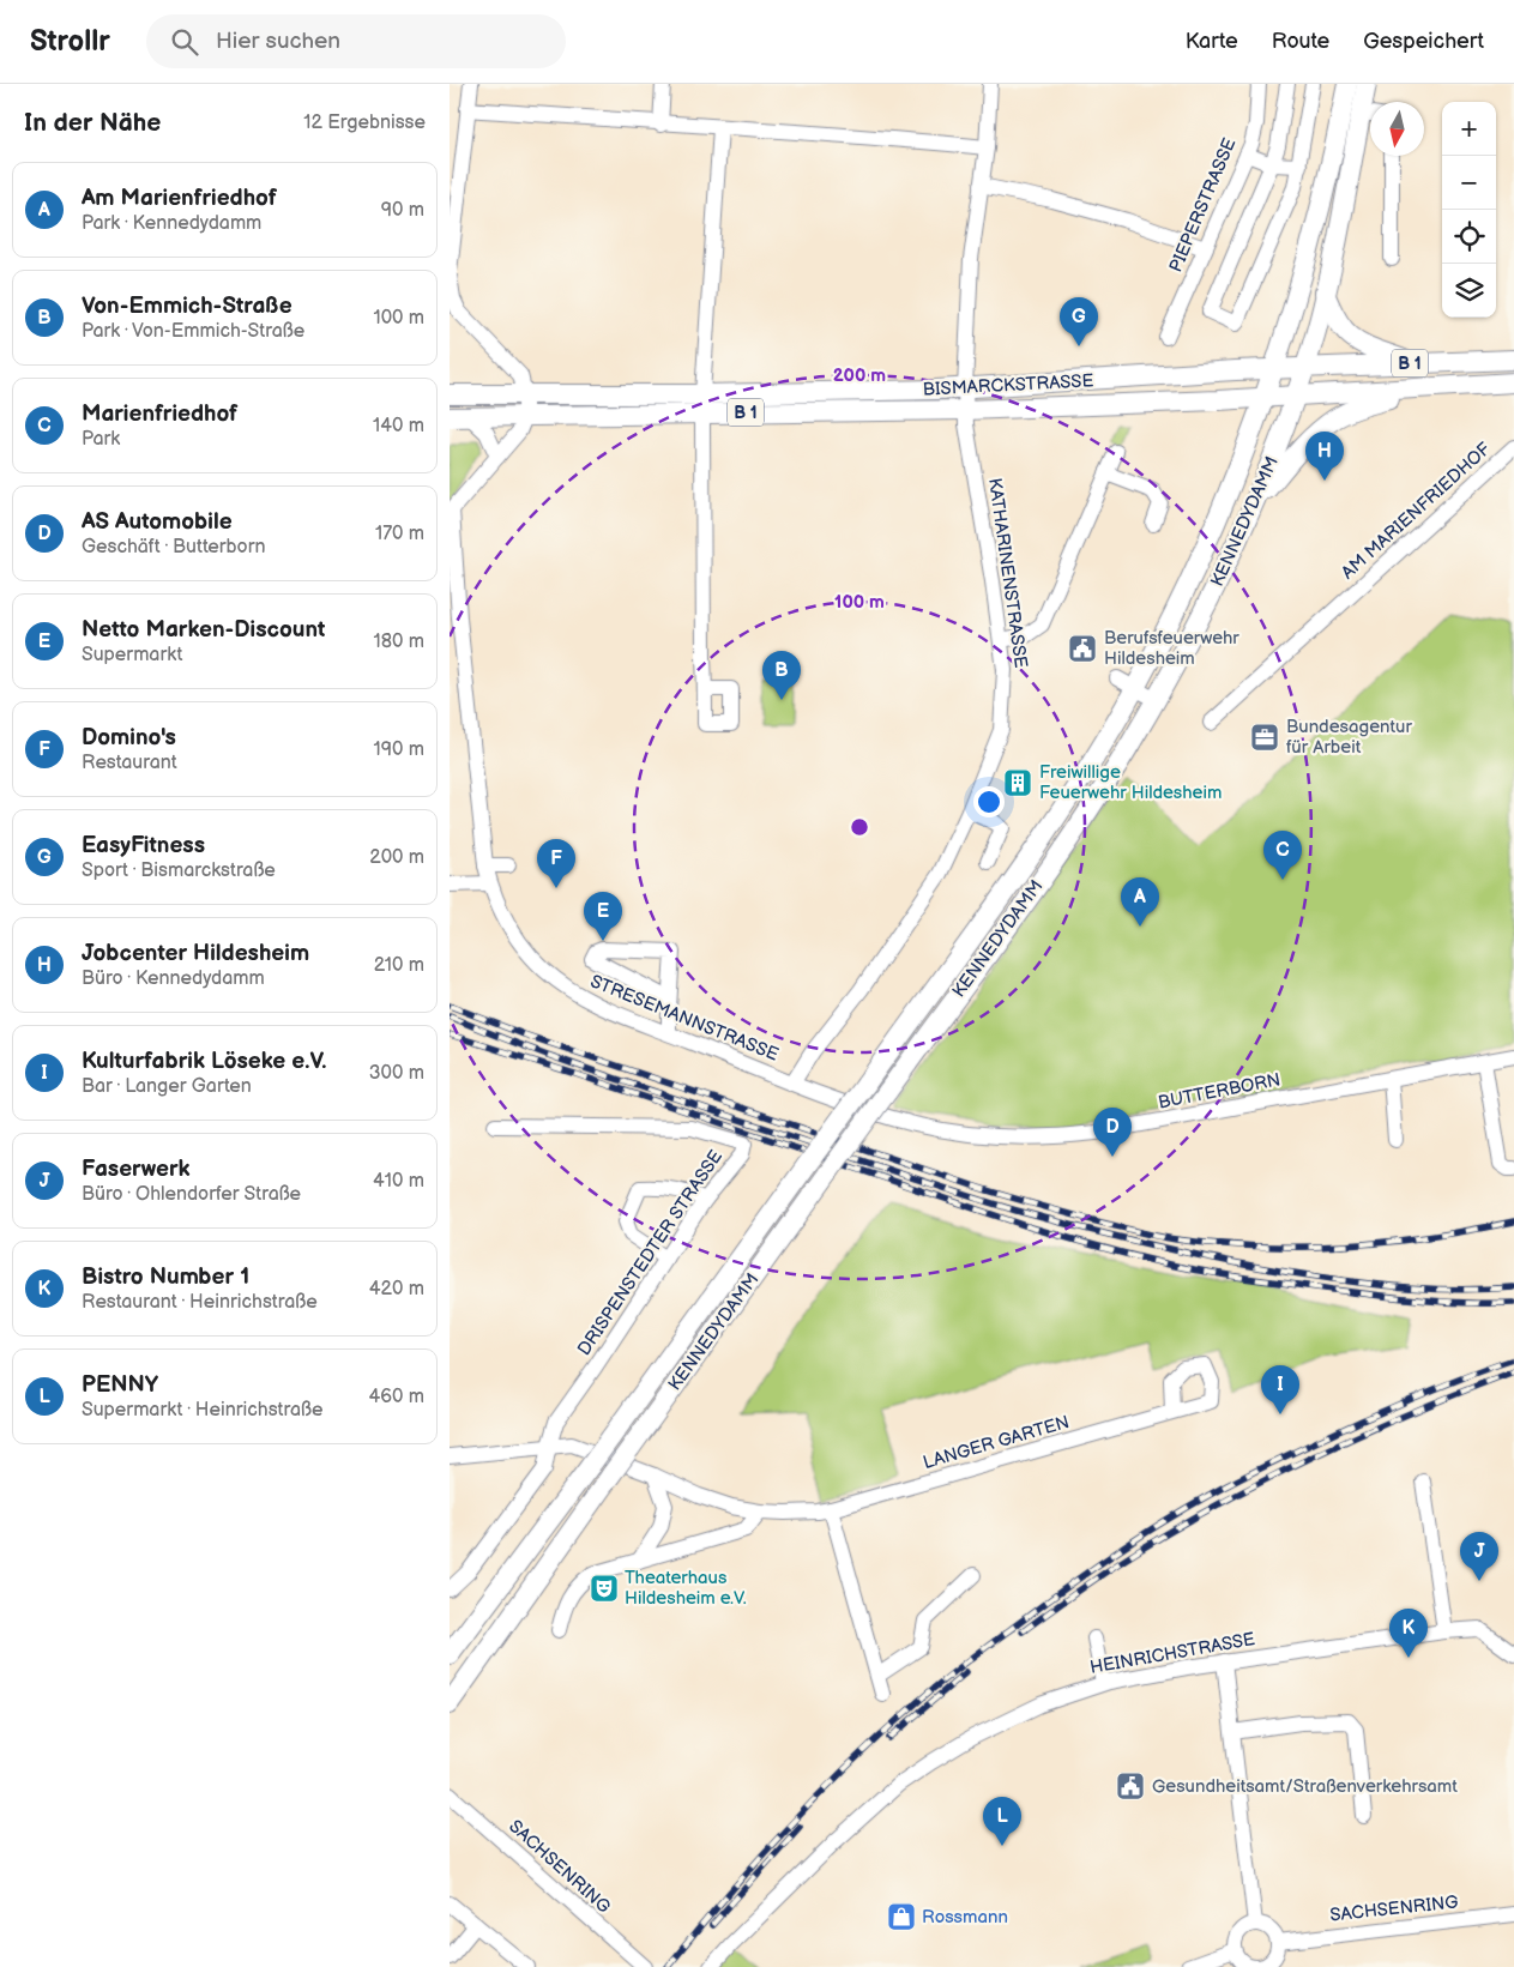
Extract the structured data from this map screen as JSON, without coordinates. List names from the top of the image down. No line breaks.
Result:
{"streets":{"main road":["B 1","BISMARCKSTRASSE","KENNEDYDAMM"],"street":["PIEPERSTRASSE","AM MARIENFRIEDHOF","KATHARINENSTRASSE","STRESEMANNSTRASSE","BUTTERBORN","DRISPENSTEDTER STRASSE","LANGER GARTEN","HEINRICHSTRASSE","SACHSENRING"]},"crossings":[["B 1","BISMARCKSTRASSE"],["B 1","KENNEDYDAMM"],["BISMARCKSTRASSE","KENNEDYDAMM"],["BISMARCKSTRASSE","KATHARINENSTRASSE"],["KATHARINENSTRASSE","STRESEMANNSTRASSE"],["KATHARINENSTRASSE","BUTTERBORN"],["STRESEMANNSTRASSE","BUTTERBORN"],["DRISPENSTEDTER STRASSE","LANGER GARTEN"]],"places":{"public building":["Berufsfeuerwehr Hildesheim","Gesundheitsamt/Straßenverkehrsamt"],"office":["Bundesagentur für Arbeit"],"building":["Freiwillige Feuerwehr Hildesheim"],"theatre":["Theaterhaus Hildesheim e.V."],"shop":["Rossmann"]},"north":"bottom","page":{"header":"Strollr","search":"Hier suchen","nav":["Karte","Route","Gespeichert"],"heading":["In der Nähe","12 Ergebnisse"],"map_buttons":["+","−"],"list":[{"mark":"A","name":"Am Marienfriedhof","note":"Park · Kennedydamm","value":"90 m"},{"mark":"B","name":"Von-Emmich-Straße","note":"Park · Von-Emmich-Straße","value":"100 m"},{"mark":"C","name":"Marienfriedhof","note":"Park","value":"140 m"},{"mark":"D","name":"AS Automobile","note":"Geschäft · Butterborn","value":"170 m"},{"mark":"E","name":"Netto Marken-Discount","note":"Supermarkt","value":"180 m"},{"mark":"F","name":"Domino's","note":"Restaurant","value":"190 m"},{"mark":"G","name":"EasyFitness","note":"Sport · Bismarckstraße","value":"200 m"},{"mark":"H","name":"Jobcenter Hildesheim","note":"Büro · Kennedydamm","value":"210 m"},{"mark":"I","name":"Kulturfabrik Löseke e.V.","note":"Bar · Langer Garten","value":"300 m"},{"mark":"J","name":"Faserwerk","note":"Büro · Ohlendorfer Straße","value":"410 m"},{"mark":"K","name":"Bistro Number 1","note":"Restaurant · Heinrichstraße","value":"420 m"},{"mark":"L","name":"PENNY","note":"Supermarkt · Heinrichstraße","value":"460 m"}],"pins":["G","H","B","C","F","A","E","D","I","J","K","L"]},"rings":["200 m","100 m"]}
